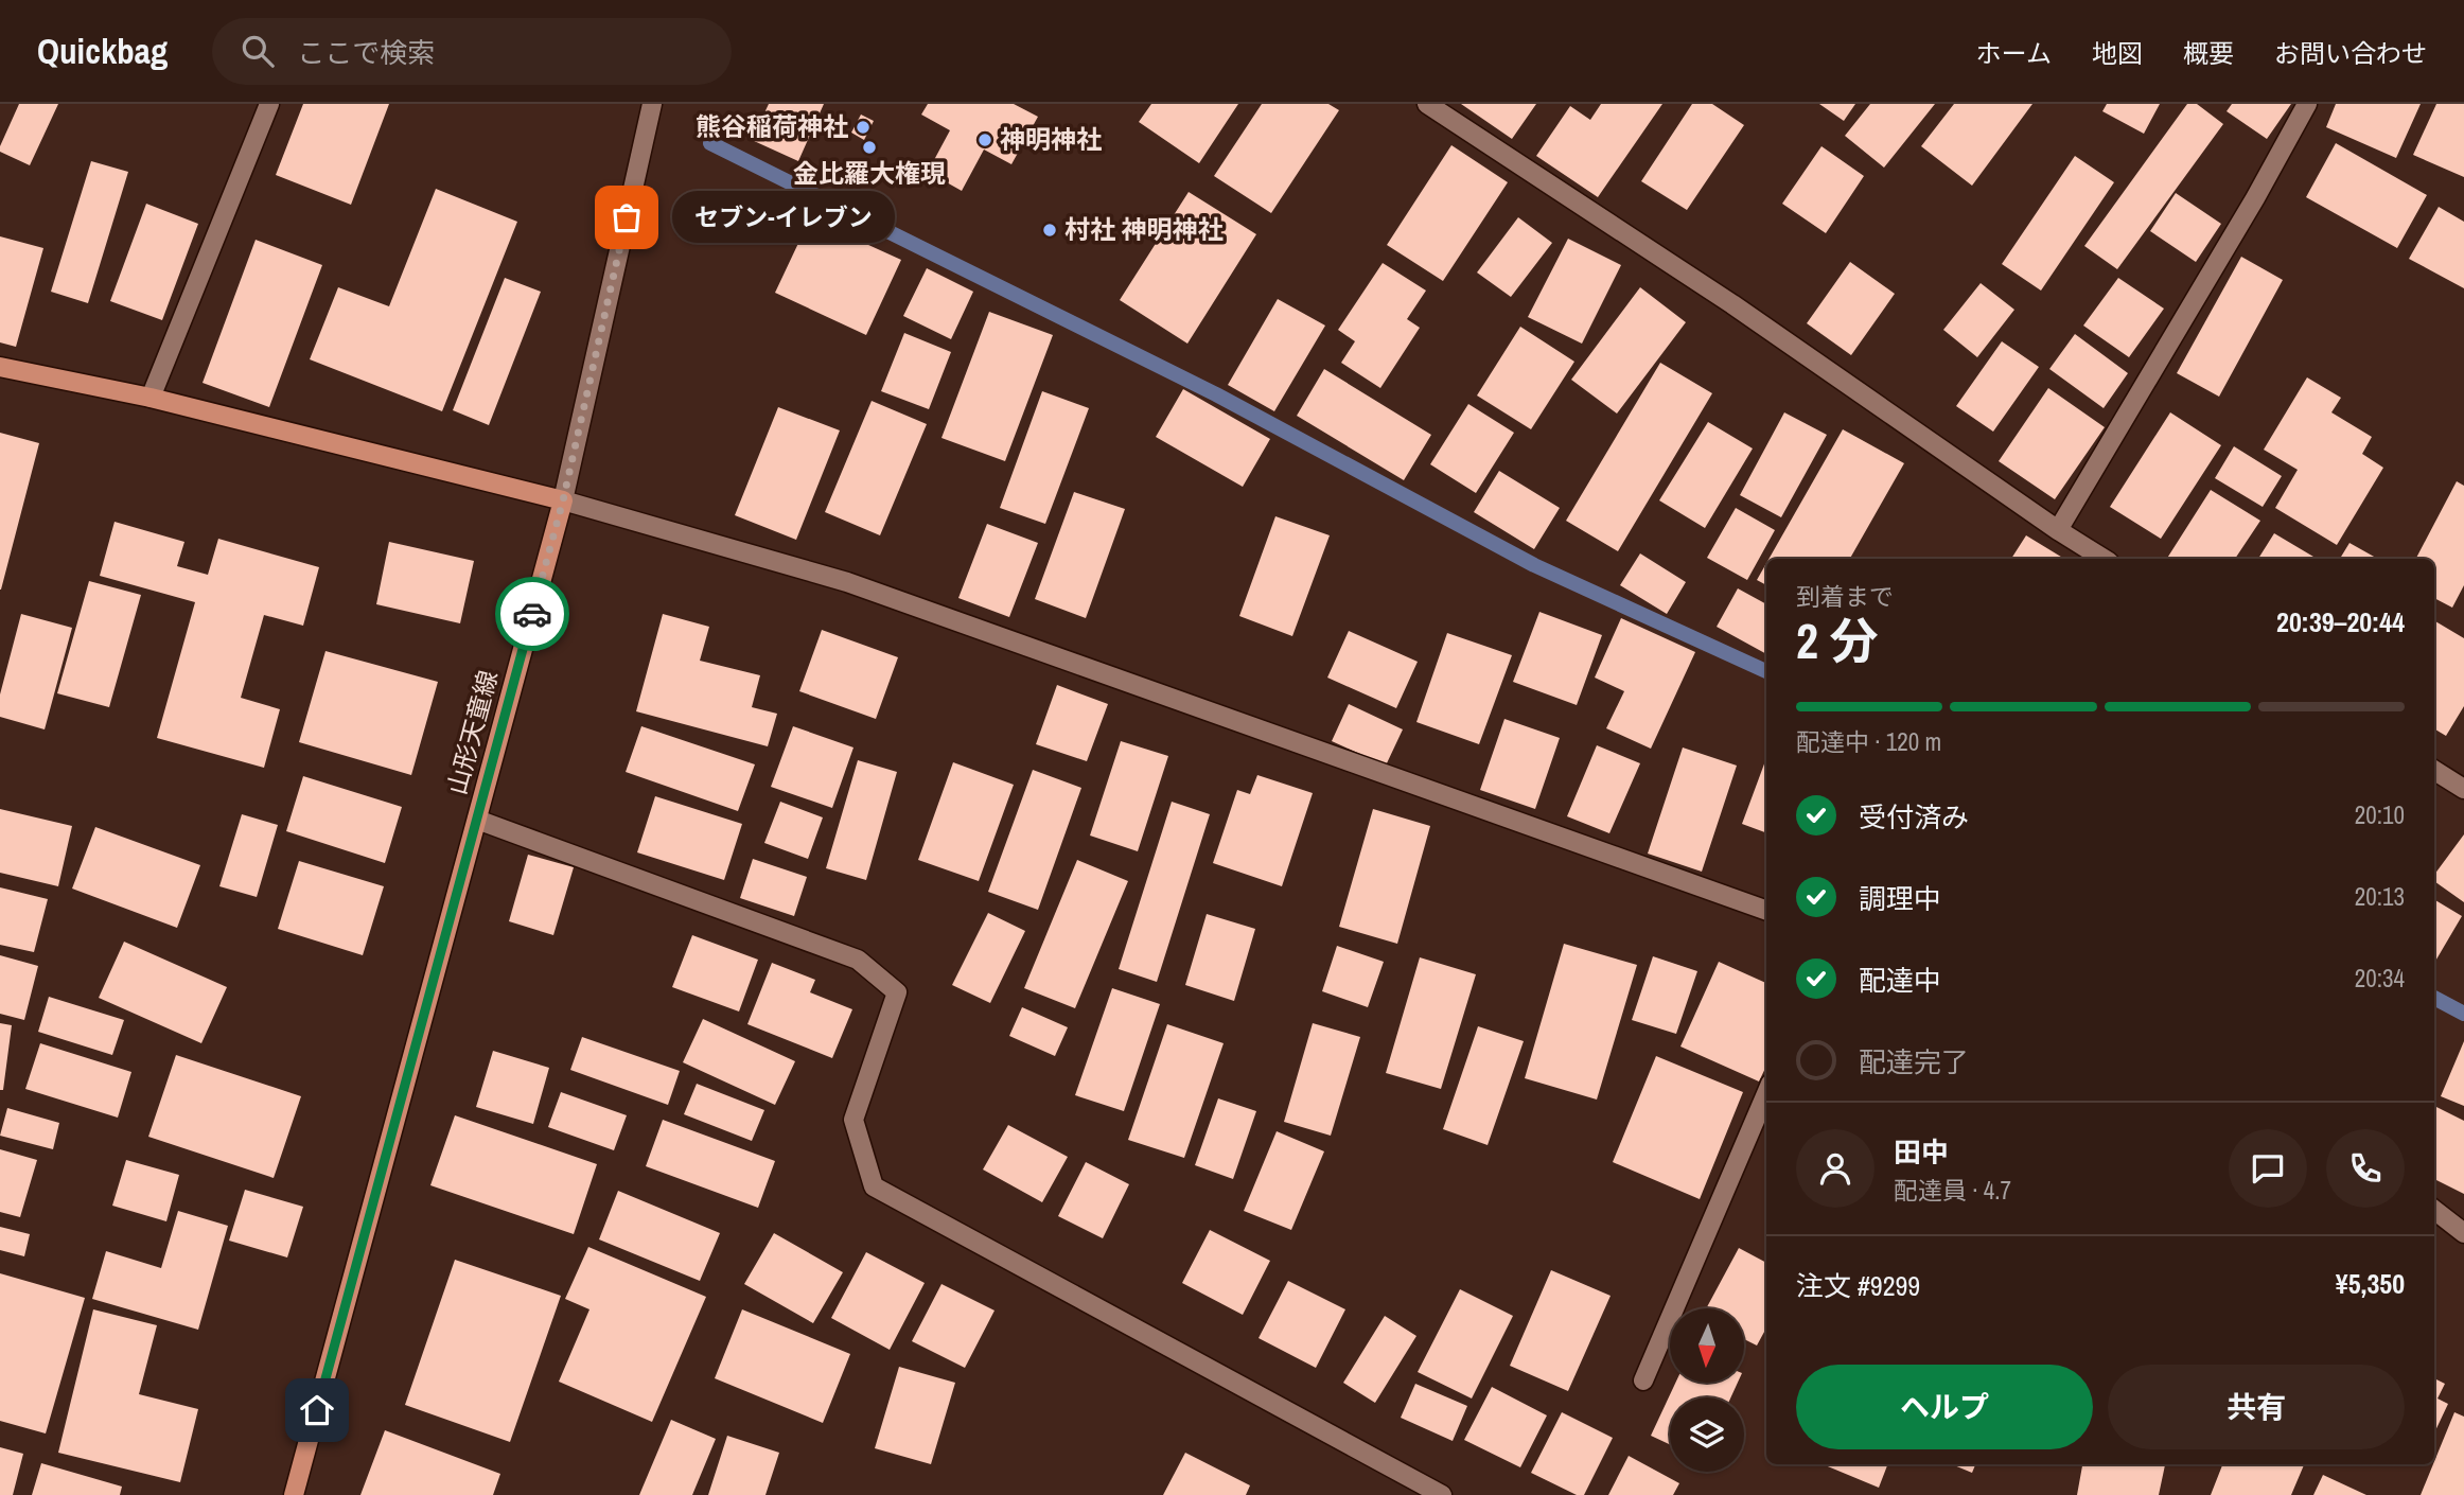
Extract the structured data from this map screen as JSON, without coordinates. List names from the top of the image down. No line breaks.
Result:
{"streets":{"main road":["山形天童線"]},"places":["熊谷稲荷神社","神明神社","金比羅大権現","セブン-イレブン","村社 神明神社"],"north":"bottom","page":{"header":"Quickbag","search":"ここで検索","nav":["ホーム","地図","概要","お問い合わせ"],"bubble":"セブン-イレブン","heading":["2 分","到着まで","20:39–20:44"],"panel":["田中","配達員 · 4.7","注文 #9299","¥5,350"],"bar":"配達中 · 120 m","list":[["受付済み","20:10"],["調理中","20:13"],["配達中","20:34"],"配達完了"],"buttons":["ヘルプ","共有"]}}
